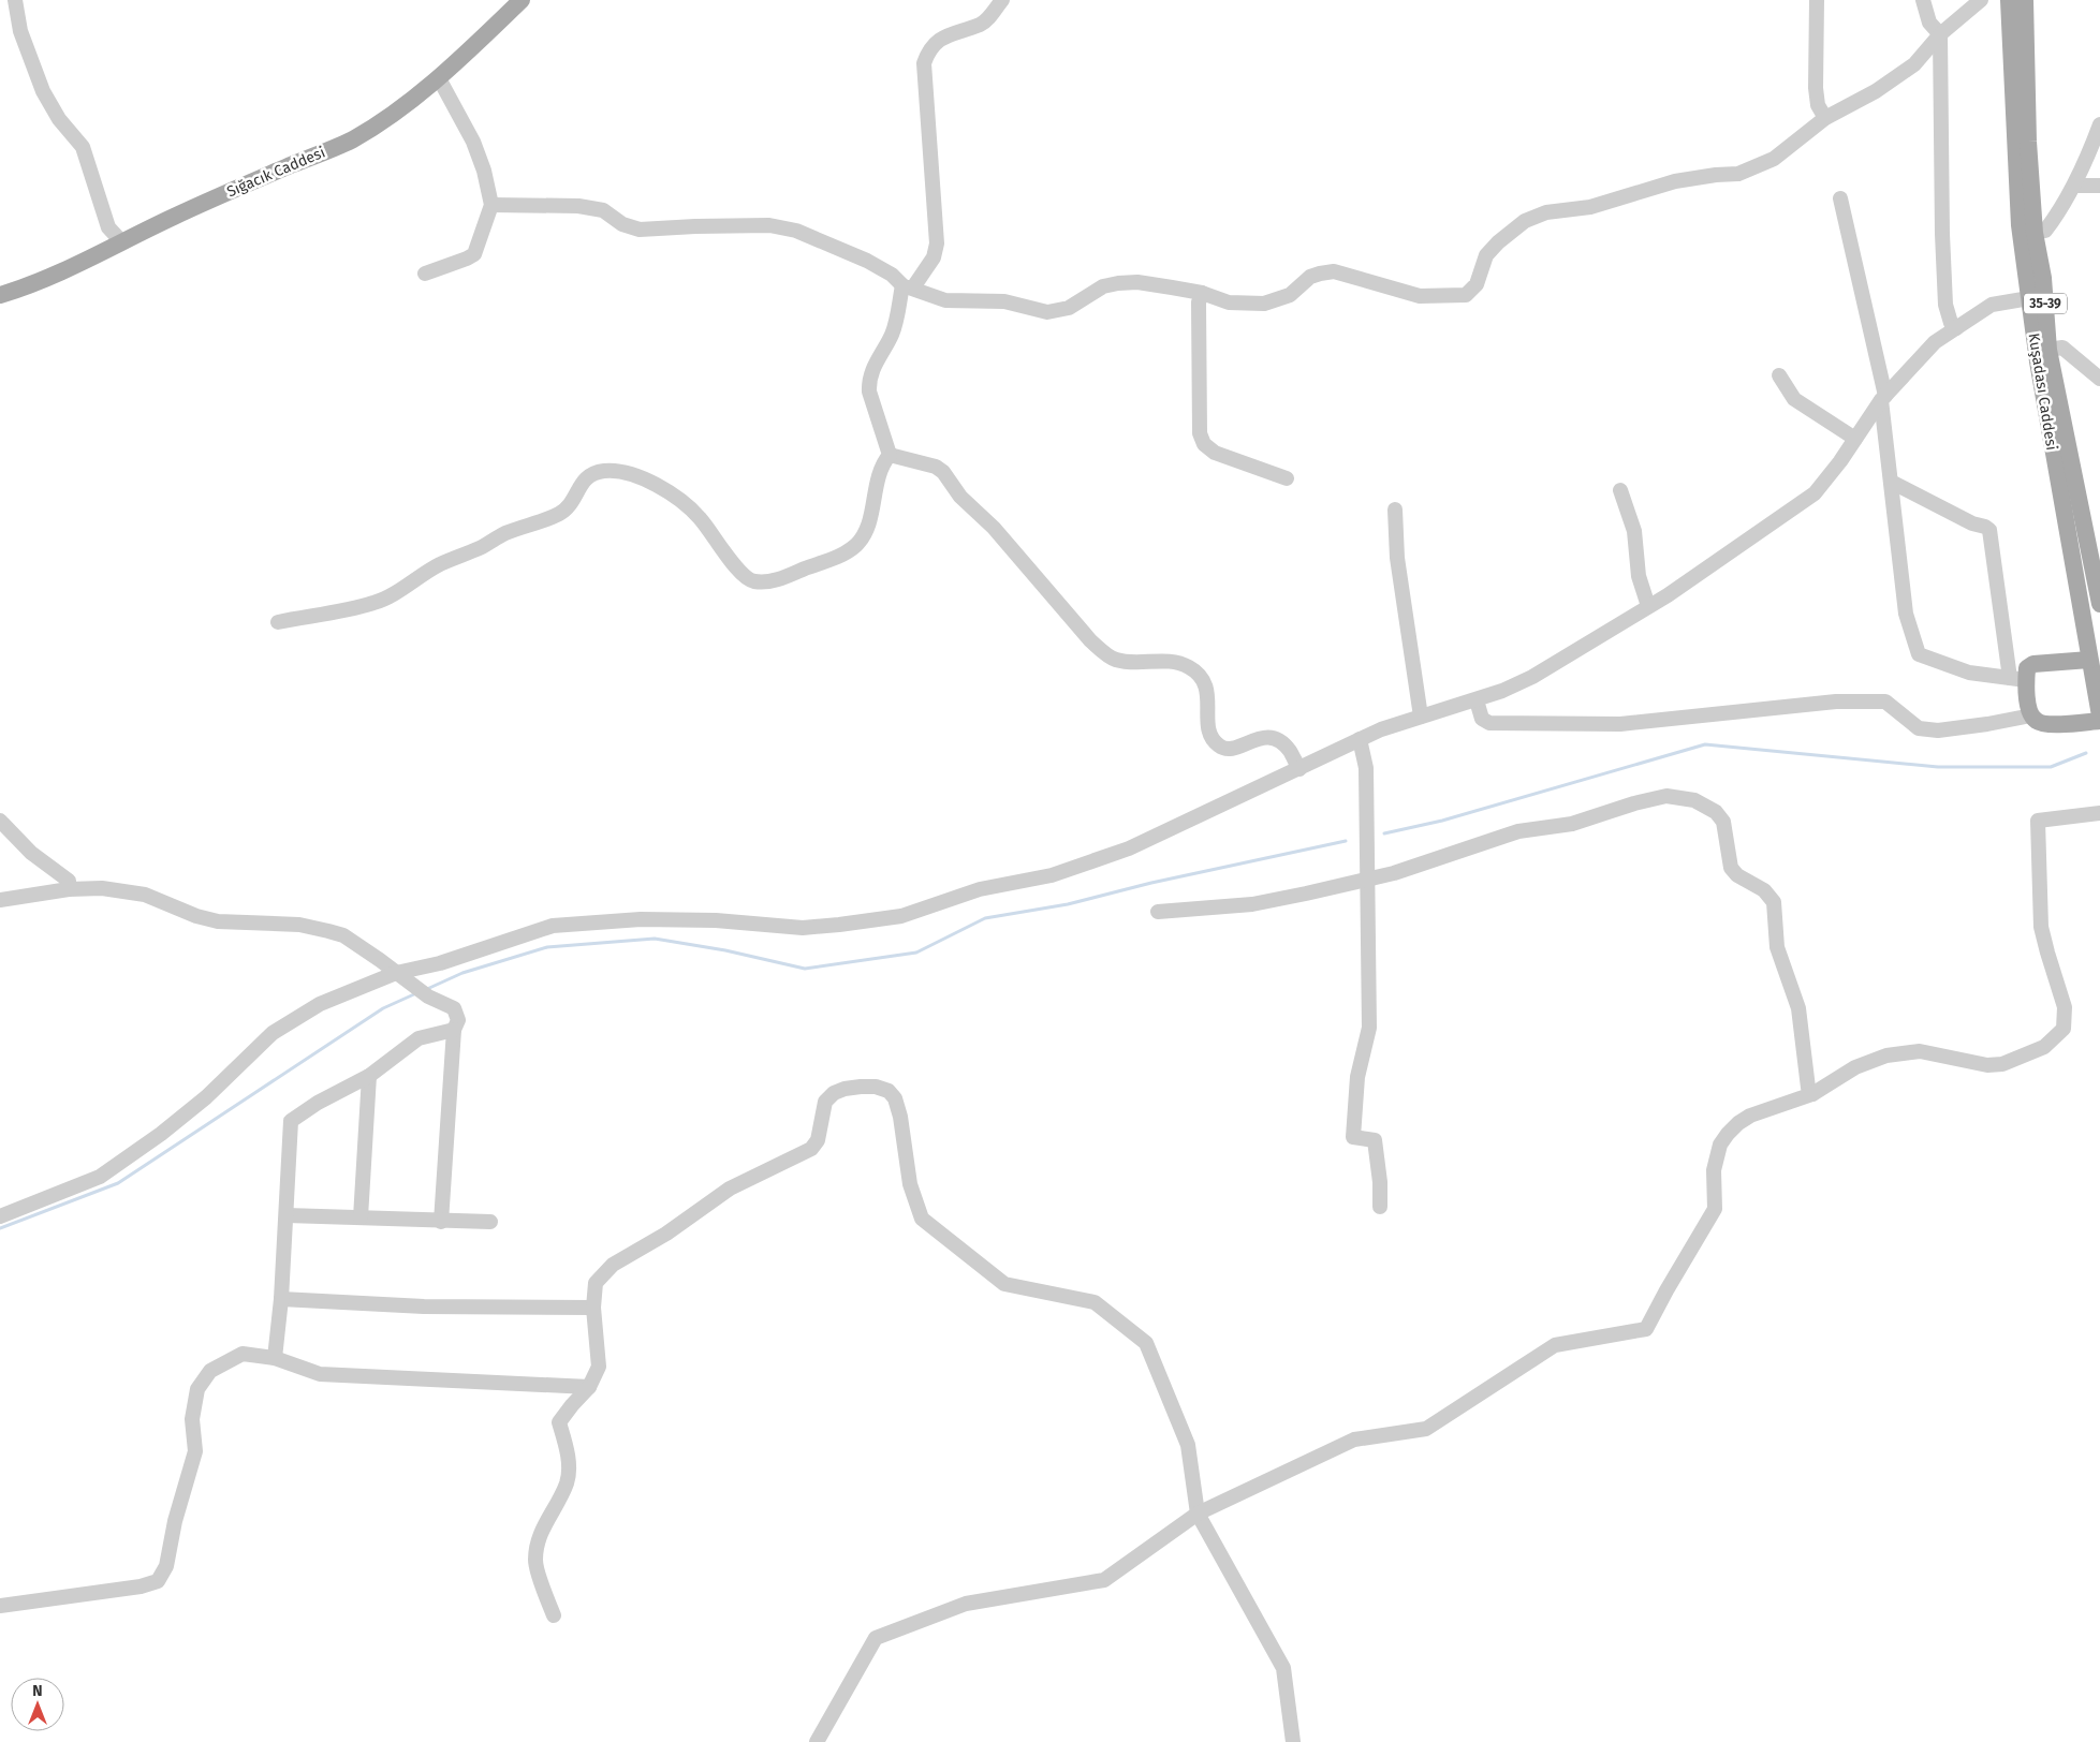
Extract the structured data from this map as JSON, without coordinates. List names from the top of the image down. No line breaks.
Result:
{"streets":{"main road":["Sığacık Caddesi","35-39","Kuşadası Caddesi"]},"north":"top"}
